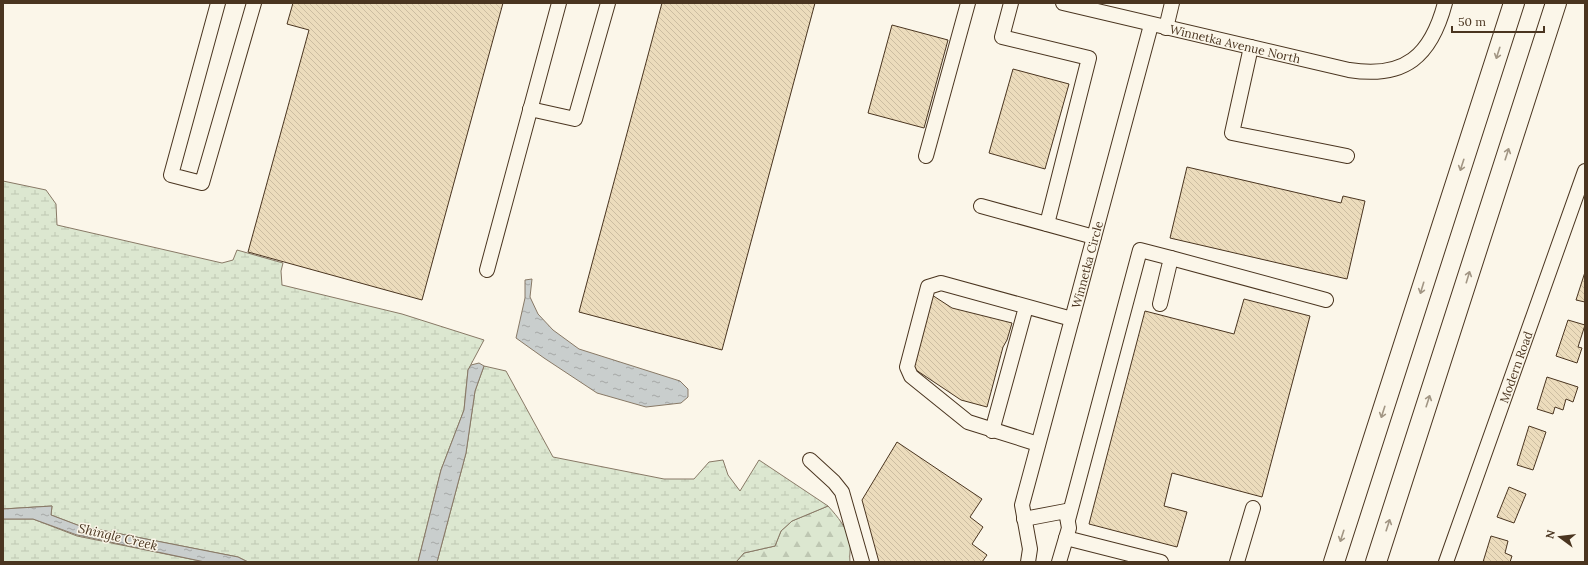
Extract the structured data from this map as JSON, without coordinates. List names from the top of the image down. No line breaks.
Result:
{"streets":{"street":["Winnetka Avenue North","Winnetka Circle","Modern Road"]},"crossings":[["Winnetka Avenue North","Winnetka Circle"]],"water":["Shingle Creek"],"scale_bar":"50 m","north":"left"}
